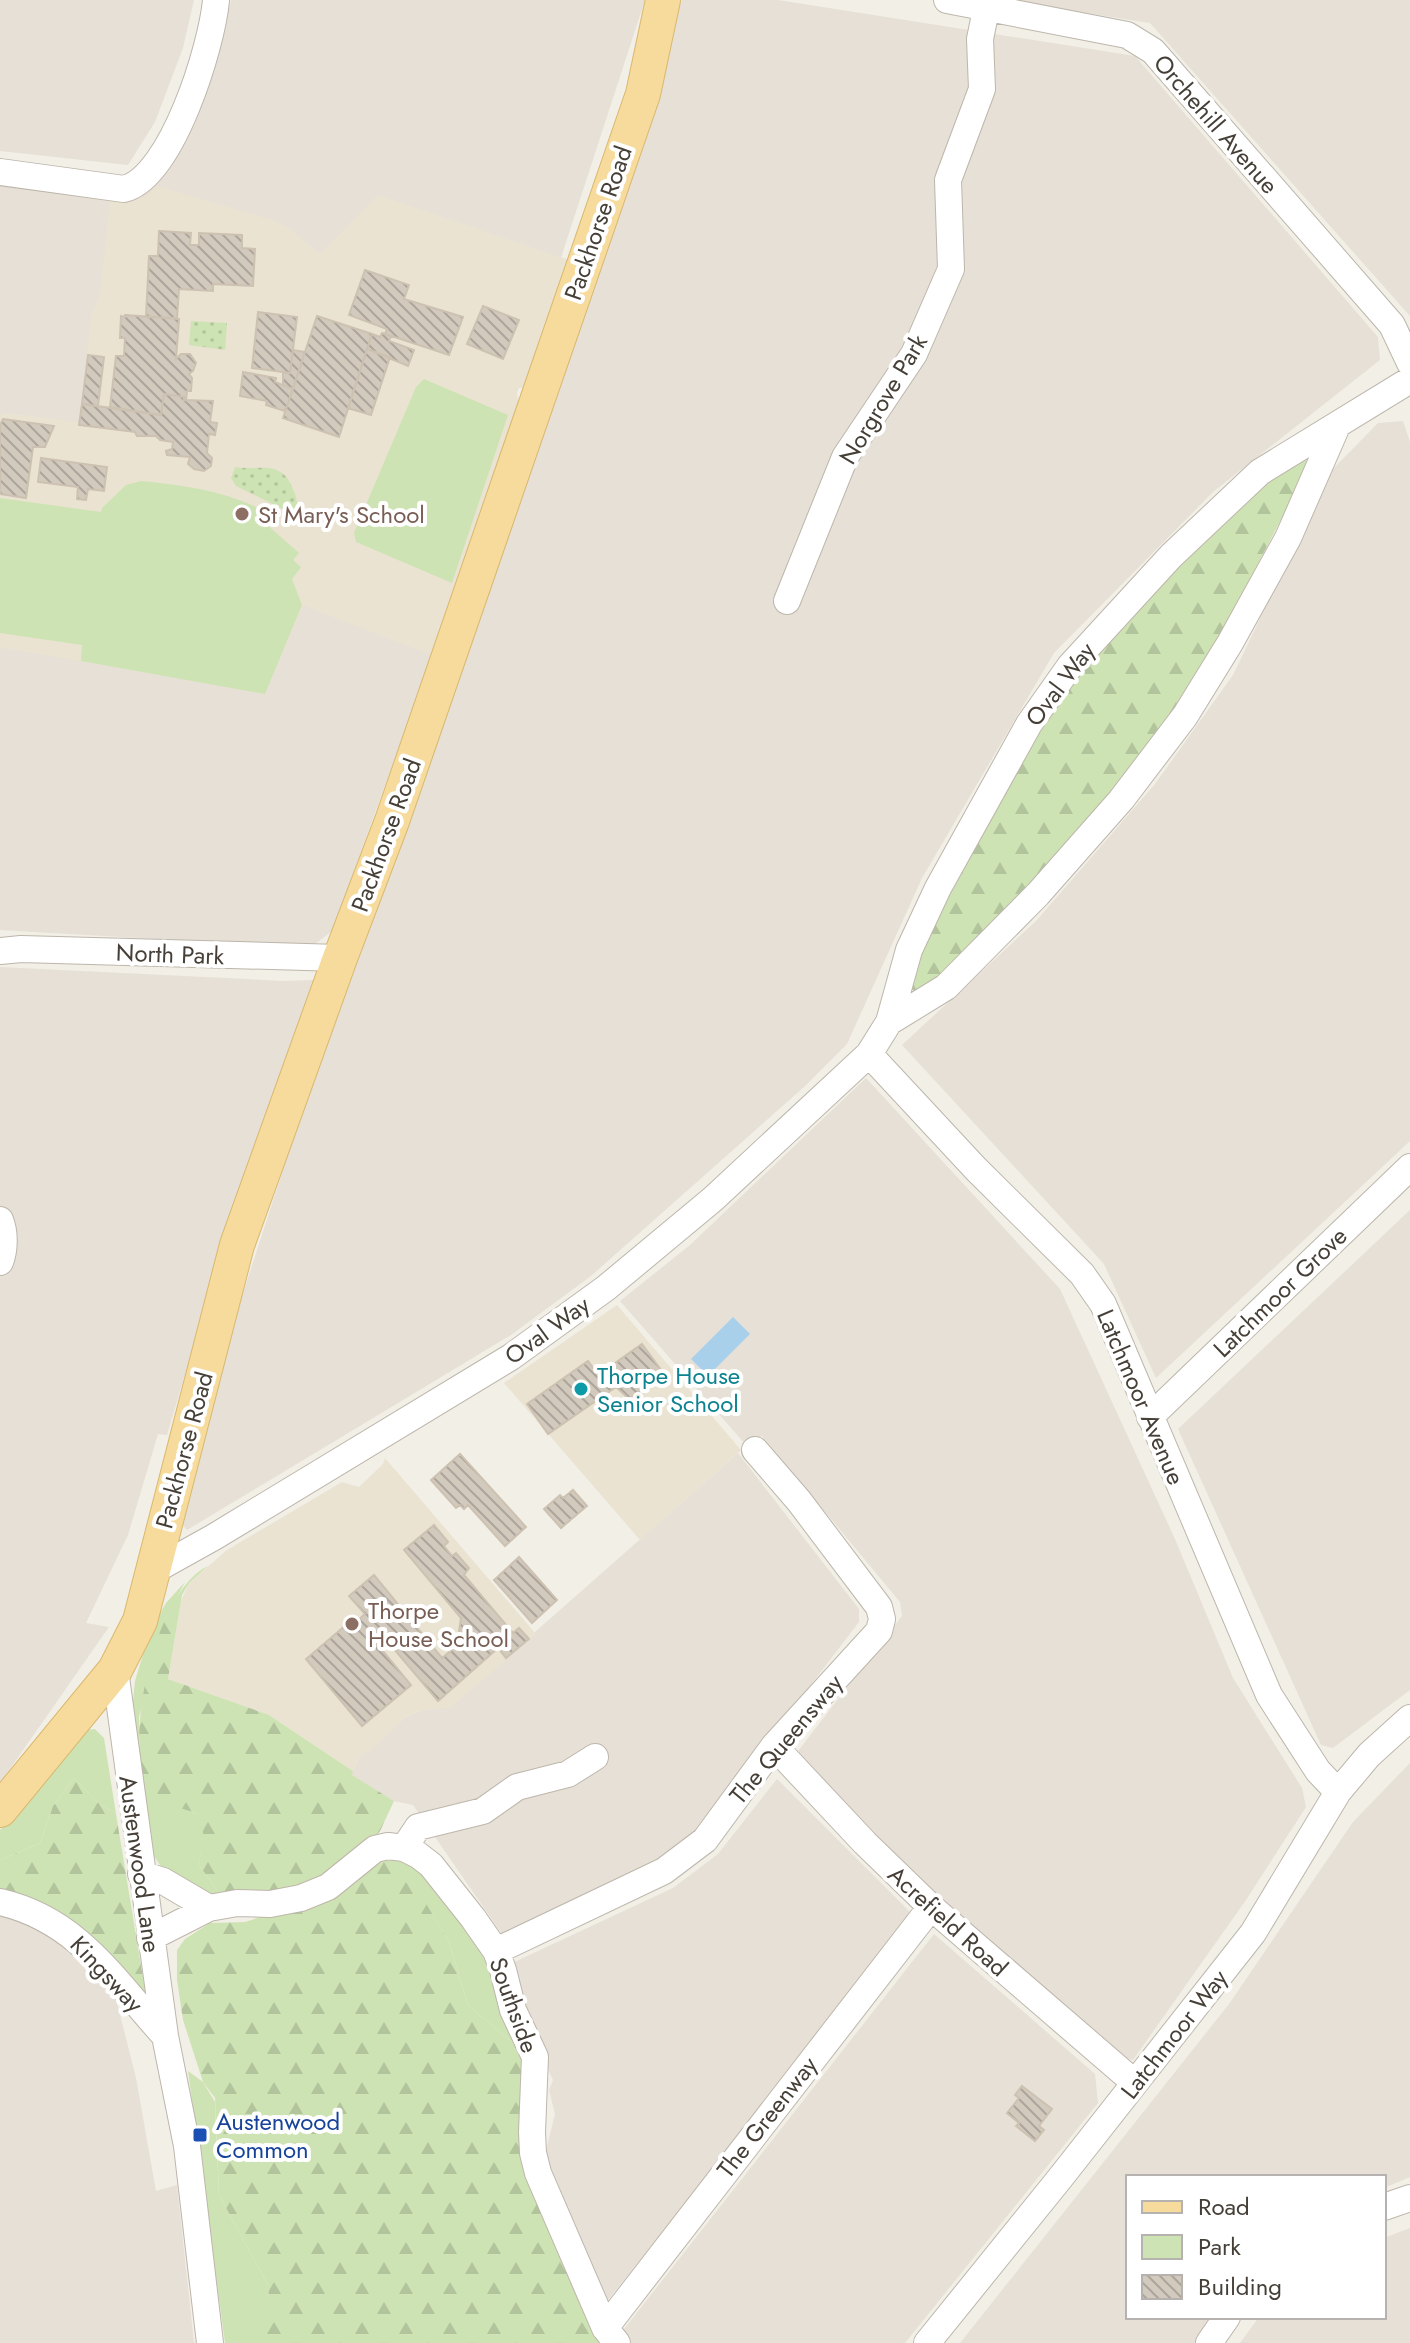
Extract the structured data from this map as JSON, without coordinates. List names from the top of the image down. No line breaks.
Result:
{"streets":{"main road":["Packhorse Road"],"street":["Orchehill Avenue","Norgrove Park","Oval Way","North Park","Latchmoor Grove","Latchmoor Avenue","The Queensway","Austenwood Lane","Acrefield Road","Kingsway","Southside","Latchmoor Way","The Greenway"]},"crossings":[["Orchehill Avenue","Norgrove Park"],["Packhorse Road","Oval Way"],["Packhorse Road","North Park"],["Packhorse Road","Austenwood Lane"],["Oval Way","Latchmoor Avenue"],["Latchmoor Grove","Latchmoor Avenue"],["Latchmoor Avenue","Latchmoor Way"],["The Queensway","Acrefield Road"],["The Queensway","Southside"],["Austenwood Lane","Kingsway"],["Acrefield Road","Latchmoor Way"],["Acrefield Road","The Greenway"],["Southside","The Greenway"]],"places":{"other":["St Mary's School","Thorpe House Senior School","Thorpe House School"],"transit":["Austenwood Common"]},"legend":["Road","Park","Building"]}
